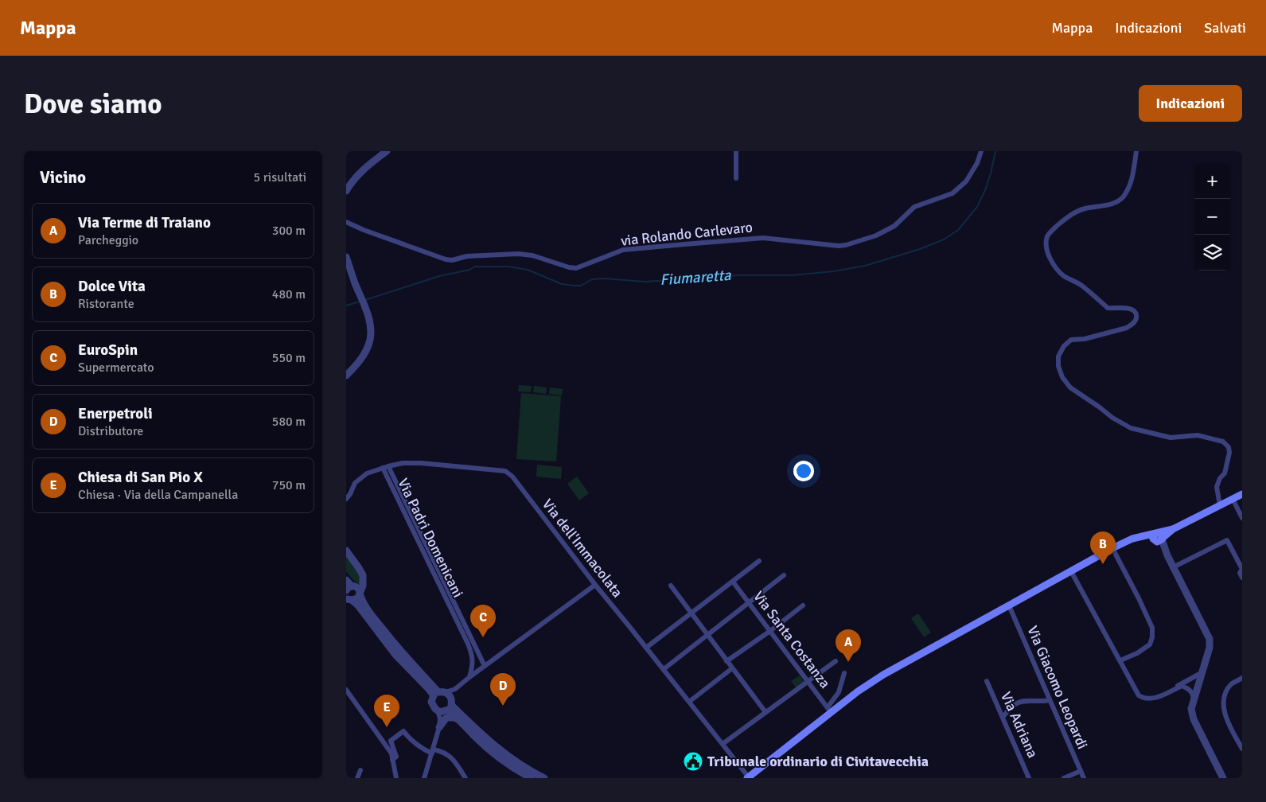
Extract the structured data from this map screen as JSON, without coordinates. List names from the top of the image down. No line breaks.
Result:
{"streets":{"street":["via Rolando Carlevaro","Via Padri Domenicani","Via dell'Immacolata","Via Santa Costanza","Via Giacomo Leopardi","Via Adriana"]},"crossings":[["Via Padri Domenicani","Via dell'Immacolata"]],"water":["Fiumaretta"],"places":{"public building":["Tribunale ordinario di Civitavecchia"]},"page":{"header":"Mappa","nav":["Mappa","Indicazioni","Salvati"],"buttons":"Indicazioni","title":"Dove siamo","heading":["Vicino","5 risultati"],"map_buttons":["+","−"],"list":[{"mark":"A","name":"Via Terme di Traiano","note":"Parcheggio","value":"300 m"},{"mark":"B","name":"Dolce Vita","note":"Ristorante","value":"480 m"},{"mark":"C","name":"EuroSpin","note":"Supermercato","value":"550 m"},{"mark":"D","name":"Enerpetroli","note":"Distributore","value":"580 m"},{"mark":"E","name":"Chiesa di San Pio X","note":"Chiesa · Via della Campanella","value":"750 m"}],"pins":["B","C","A","D","E"]}}
